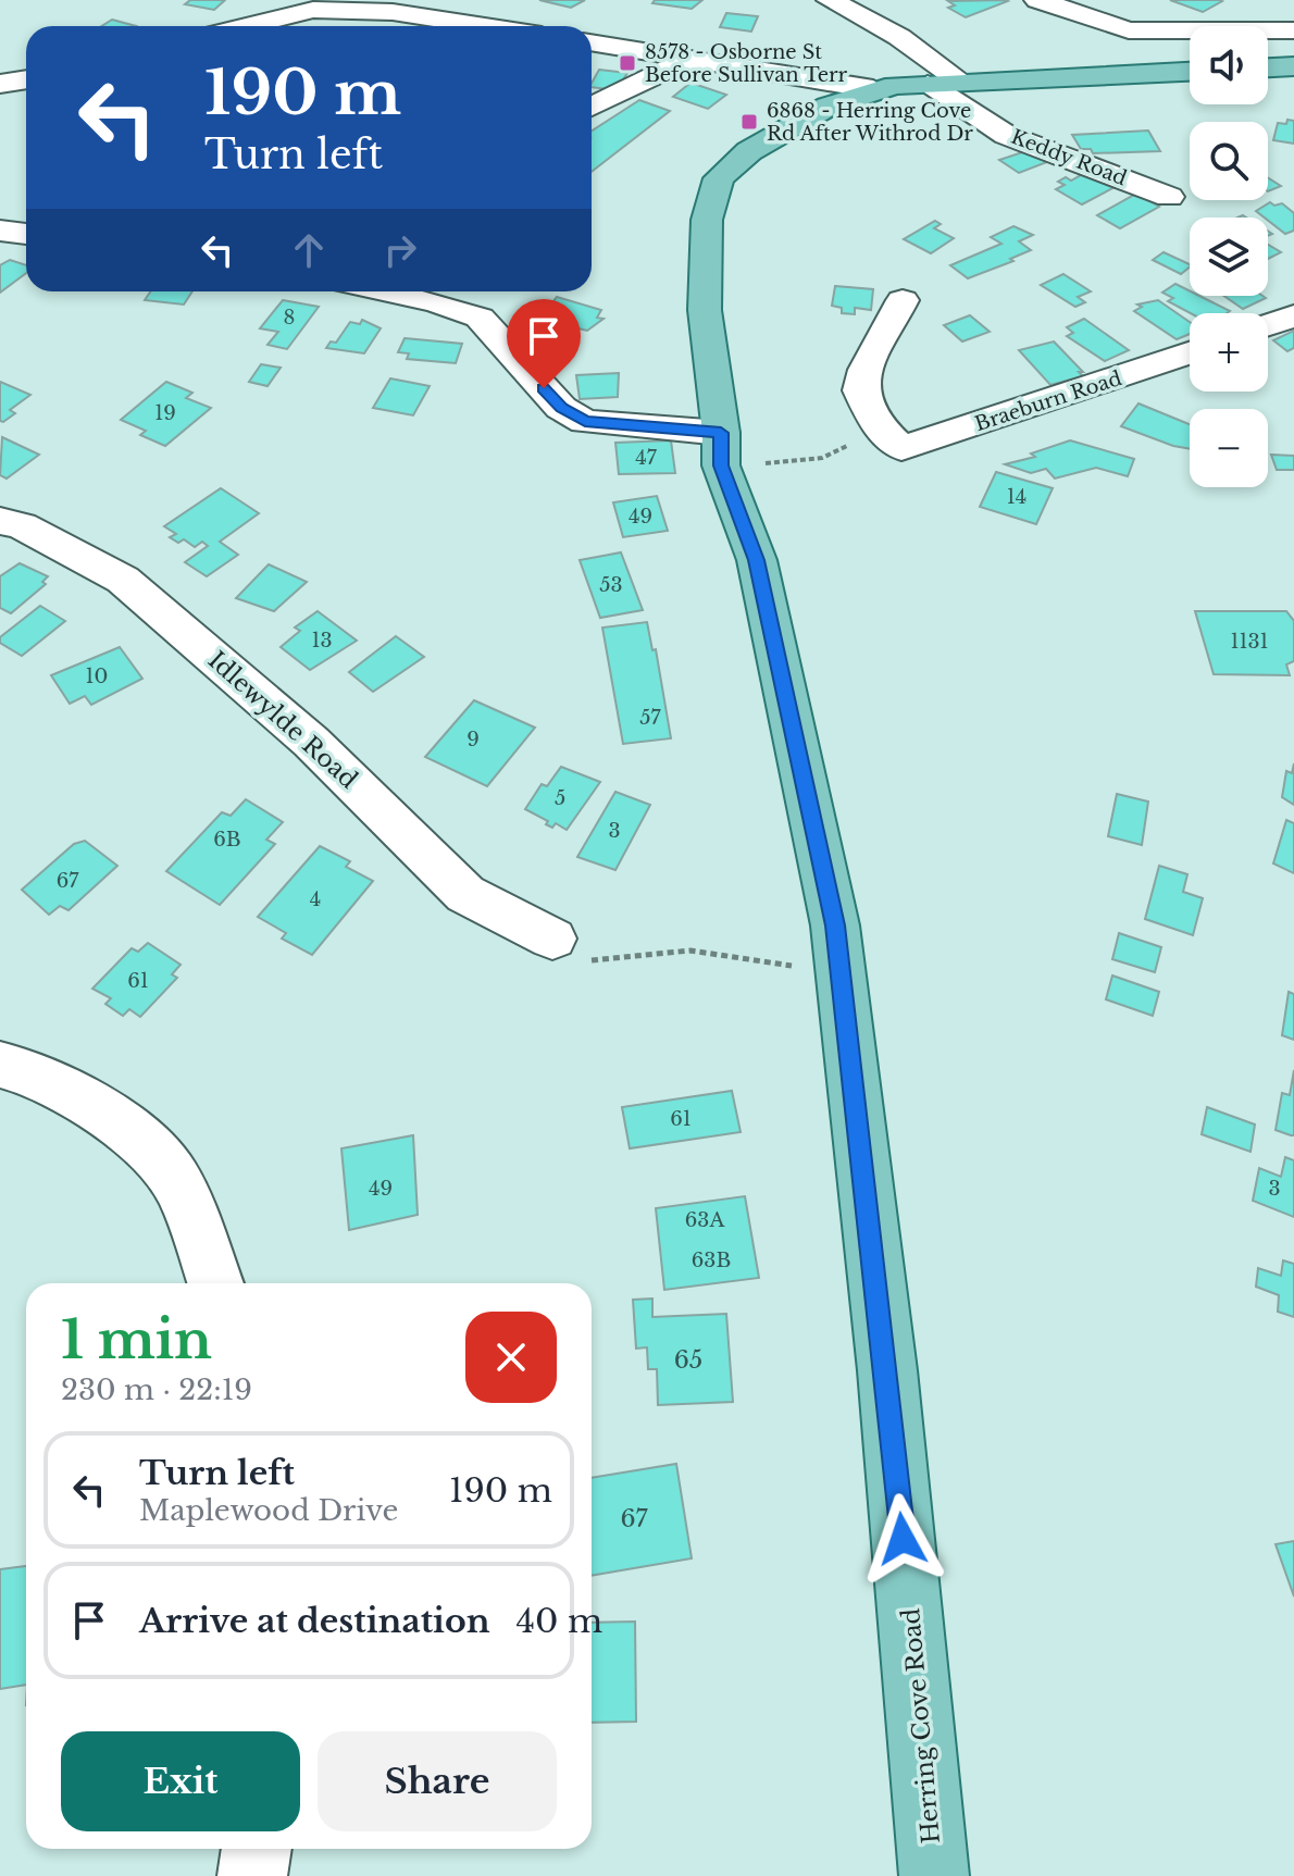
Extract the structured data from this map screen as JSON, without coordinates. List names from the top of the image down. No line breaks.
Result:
{"streets":{"main road":["Herring Cove Road"],"street":["Keddy Road","Braeburn Road","Idlewylde Road"]},"crossings":[["Keddy Road","Herring Cove Road"]],"places":{"transit":["8578 - Osborne St Before Sullivan Terr","6868 - Herring Cove Rd After Withrod Dr"]},"house_numbers":["8","19","47","14","49","53","13","1131","10","57","9","5","3","6B","67","4","61","61","49","3","63A","63B","65","67"],"page":{"map_buttons":["+","−"],"turn":["190 m","Turn left"],"heading":["1 min","230 m · 22:19"],"list":[{"name":"Turn left","note":"Maplewood Drive","value":"190 m"},{"name":"Arrive at destination","value":"40 m"}],"buttons":["Exit","Share"]}}
